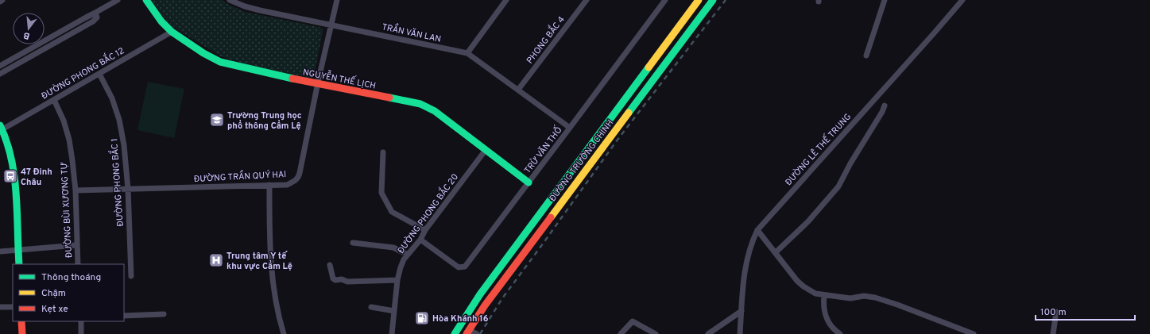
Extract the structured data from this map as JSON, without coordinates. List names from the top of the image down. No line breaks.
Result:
{"streets":{"main road":["NGUYỄN THẾ LỊCH","ĐƯỜNG TRƯỜNG CHINH"],"street":["TRẦN VĂN LAN","PHONG BẮC 4","ĐƯỜNG PHONG BẮC 12","ĐƯỜNG LÊ THẾ TRUNG","TRỪ VĂN THỐ","ĐƯỜNG TRẦN QUÝ HAI","ĐƯỜNG PHONG BẮC 1","ĐƯỜNG BÙI XƯƠNG TỰ","ĐƯỜNG PHONG BẮC 20"]},"crossings":[["TRẦN VĂN LAN","PHONG BẮC 4"],["TRẦN VĂN LAN","TRỪ VĂN THỐ"],["TRẦN VĂN LAN","ĐƯỜNG TRẦN QUÝ HAI"],["ĐƯỜNG PHONG BẮC 12","NGUYỄN THẾ LỊCH"],["ĐƯỜNG PHONG BẮC 12","ĐƯỜNG PHONG BẮC 1"],["ĐƯỜNG PHONG BẮC 12","ĐƯỜNG BÙI XƯƠNG TỰ"],["NGUYỄN THẾ LỊCH","TRỪ VĂN THỐ"],["NGUYỄN THẾ LỊCH","ĐƯỜNG TRẦN QUÝ HAI"],["NGUYỄN THẾ LỊCH","ĐƯỜNG PHONG BẮC 20"],["TRỪ VĂN THỐ","ĐƯỜNG PHONG BẮC 20"],["ĐƯỜNG TRẦN QUÝ HAI","ĐƯỜNG PHONG BẮC 1"],["ĐƯỜNG TRẦN QUÝ HAI","ĐƯỜNG BÙI XƯƠNG TỰ"]],"places":{"school or university":["Trường Trung học phổ thông Cẩm Lệ"],"bus stop":["47 Đinh Châu"],"hospital":["Trung tâm Y tế khu vực Cẩm Lệ"],"fuel station":["Hòa Khánh 16"]},"legend":["Thông thoáng","Chậm","Kẹt xe"],"scale_bar":"100 m","north":"bottom"}
